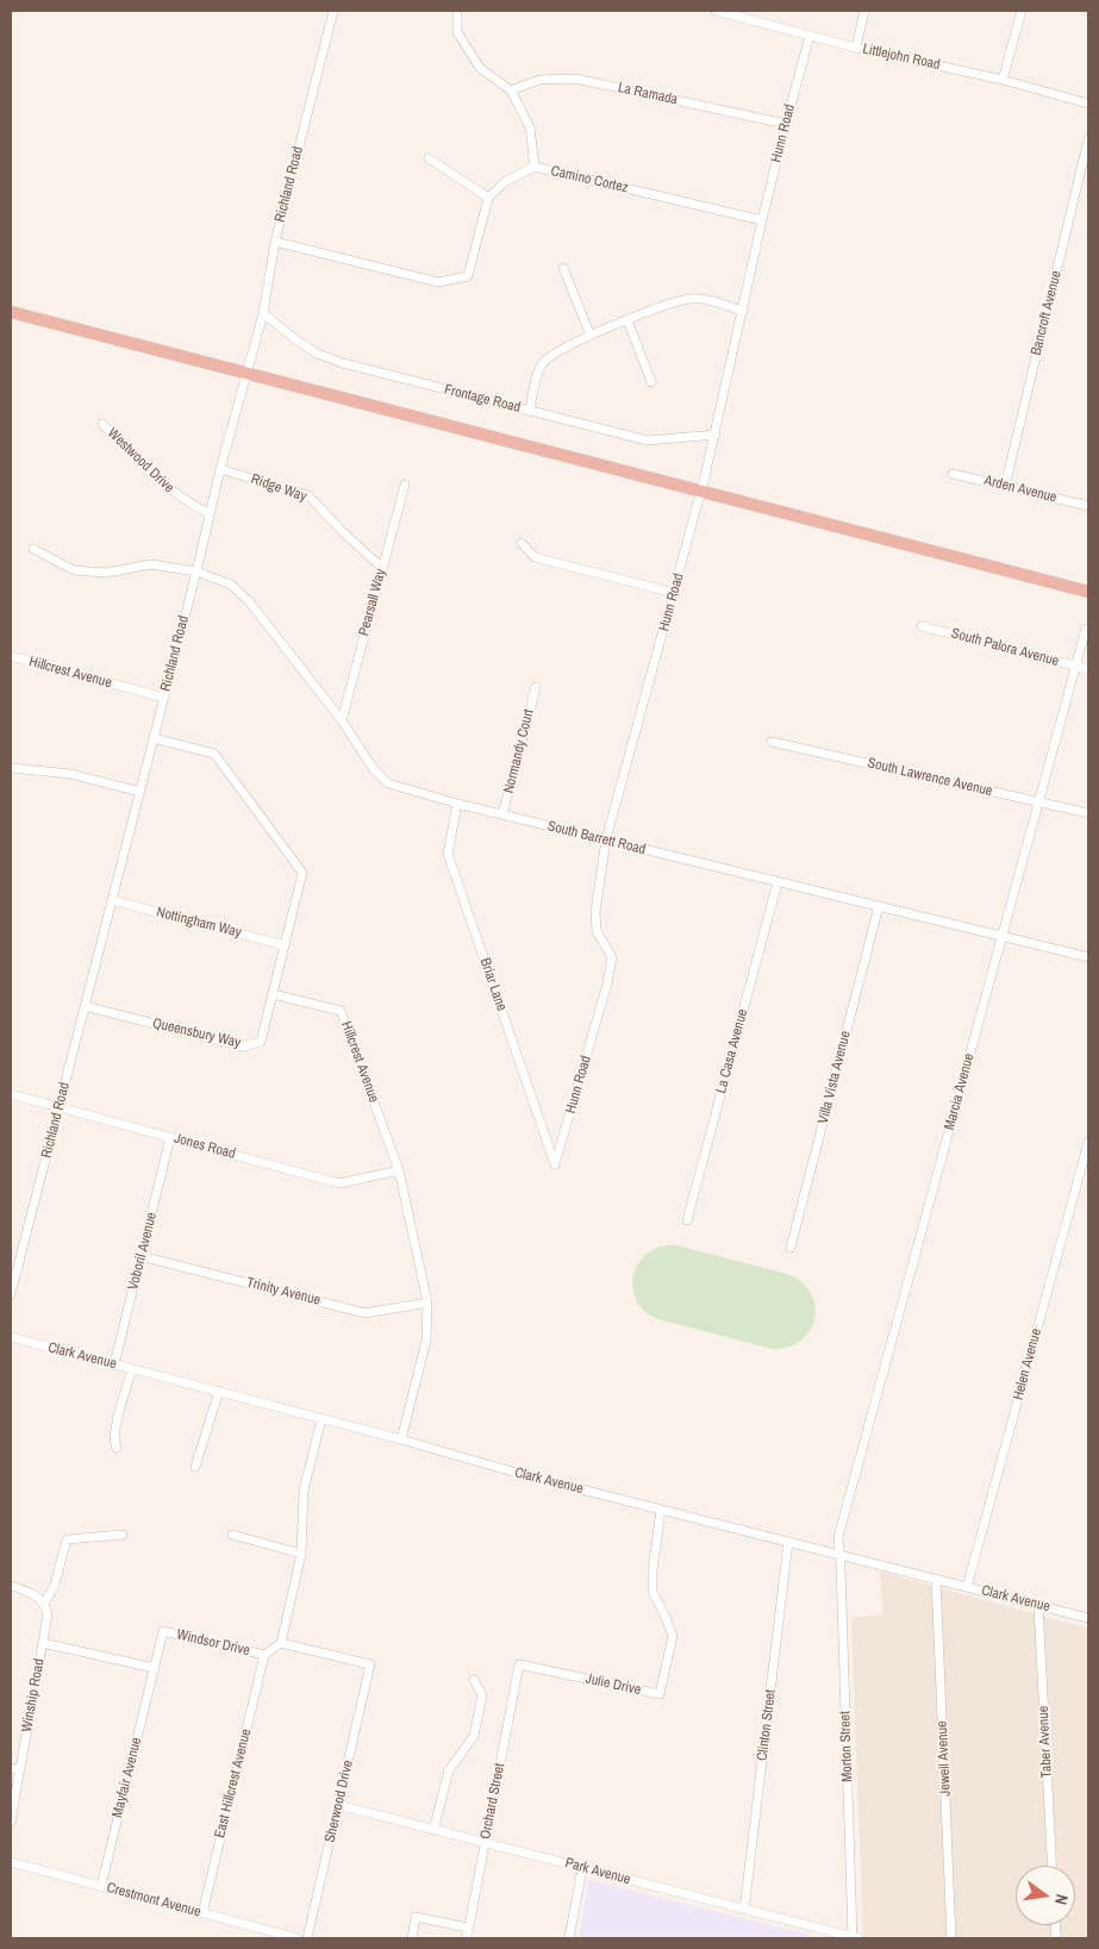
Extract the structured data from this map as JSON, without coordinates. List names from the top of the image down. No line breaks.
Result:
{"streets":{"street":["Littlejohn Road","La Ramada","Hunn Road","Camino Cortez","Richland Road","Bancroft Avenue","Frontage Road","Westwood Drive","Ridge Way","Arden Avenue","Pearsall Way","South Palora Avenue","Hillcrest Avenue","Normandy Court","South Lawrence Avenue","South Barrett Road","Nottingham Way","Briar Lane","Queensbury Way","La Casa Avenue","Villa Vista Avenue","Marcia Avenue","Jones Road","Voboril Avenue","Trinity Avenue","Clark Avenue","Helen Avenue","Windsor Drive","Julie Drive","Winship Road","Clinton Street","Taber Avenue","Morton Street","Jewell Avenue","Mayfair Avenue","East Hillcrest Avenue","Sherwood Drive","Orchard Street","Park Avenue","Crestmont Avenue"]},"crossings":[["Littlejohn Road","Hunn Road"],["La Ramada","Hunn Road"],["Hunn Road","Camino Cortez"],["Hunn Road","Frontage Road"],["Hunn Road","South Barrett Road"],["Hunn Road","Briar Lane"],["Richland Road","Frontage Road"],["Richland Road","Westwood Drive"],["Richland Road","Ridge Way"],["Richland Road","Hillcrest Avenue"],["Richland Road","South Barrett Road"],["Richland Road","Nottingham Way"],["Richland Road","Queensbury Way"],["Richland Road","Jones Road"],["Bancroft Avenue","Arden Avenue"],["Ridge Way","Pearsall Way"],["Pearsall Way","South Barrett Road"],["South Palora Avenue","Marcia Avenue"],["Hillcrest Avenue","Queensbury Way"],["Hillcrest Avenue","Jones Road"],["Hillcrest Avenue","Trinity Avenue"],["Hillcrest Avenue","Clark Avenue"],["Normandy Court","South Barrett Road"],["South Lawrence Avenue","Marcia Avenue"],["South Barrett Road","Briar Lane"],["South Barrett Road","La Casa Avenue"],["South Barrett Road","Villa Vista Avenue"],["South Barrett Road","Marcia Avenue"],["Marcia Avenue","Clark Avenue"],["Marcia Avenue","Morton Street"],["Jones Road","Voboril Avenue"],["Voboril Avenue","Trinity Avenue"],["Voboril Avenue","Clark Avenue"],["Clark Avenue","Helen Avenue"],["Clark Avenue","Julie Drive"],["Clark Avenue","Clinton Street"],["Clark Avenue","Taber Avenue"],["Clark Avenue","Morton Street"],["Clark Avenue","Jewell Avenue"],["Windsor Drive","Mayfair Avenue"],["Windsor Drive","East Hillcrest Avenue"],["Windsor Drive","Sherwood Drive"],["Julie Drive","Orchard Street"],["Clinton Street","Park Avenue"],["Morton Street","Park Avenue"],["Mayfair Avenue","Crestmont Avenue"],["East Hillcrest Avenue","Crestmont Avenue"],["Sherwood Drive","Park Avenue"],["Orchard Street","Park Avenue"]],"north":"right"}
